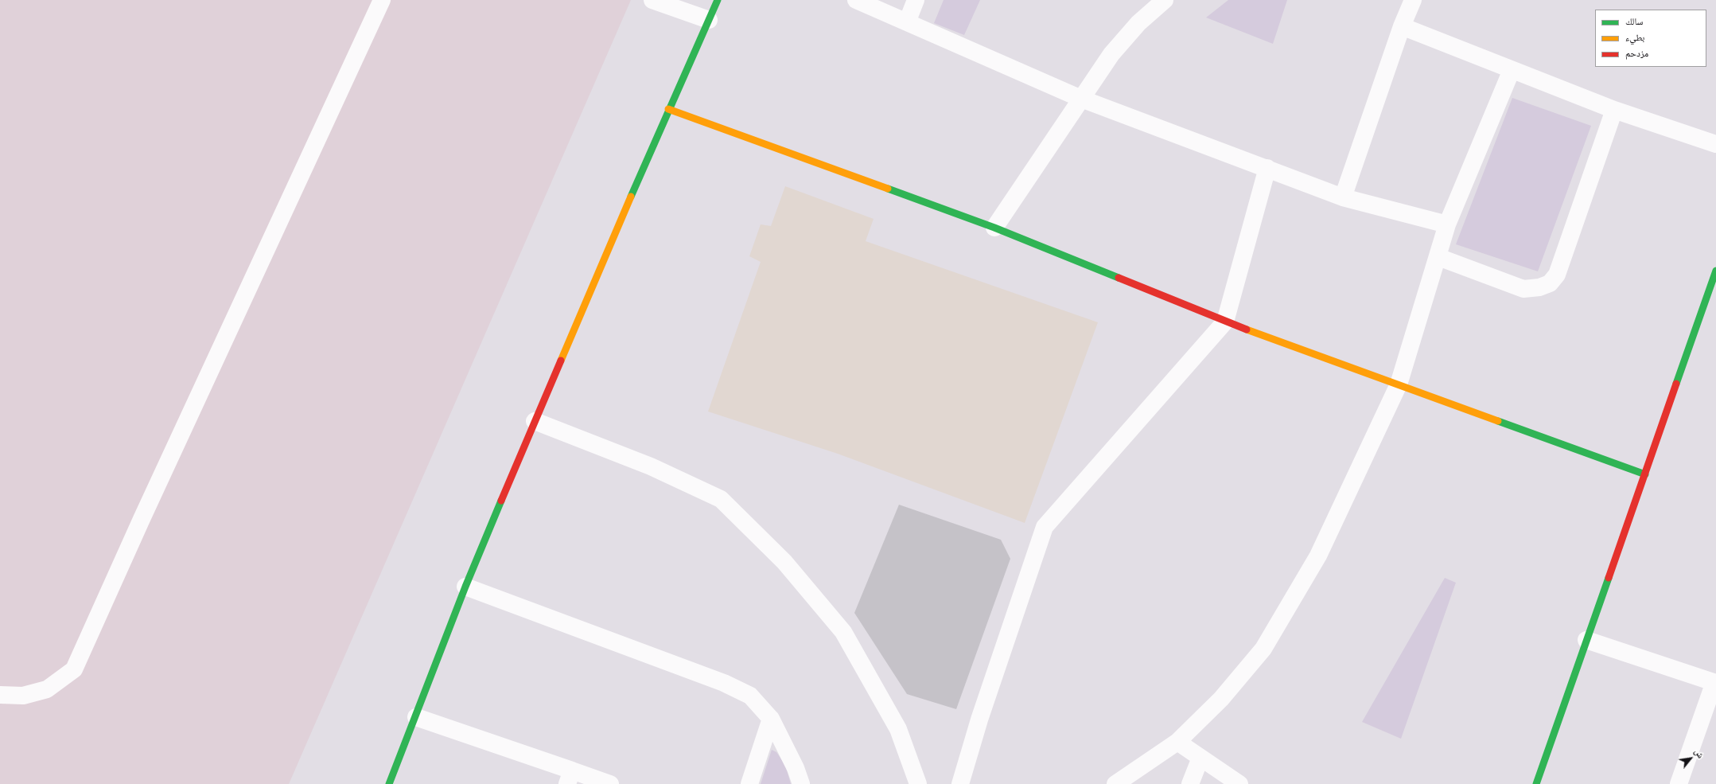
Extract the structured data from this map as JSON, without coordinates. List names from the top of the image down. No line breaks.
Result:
{"legend":["سالك","بطيء","مزدحم"],"north":"top right"}
